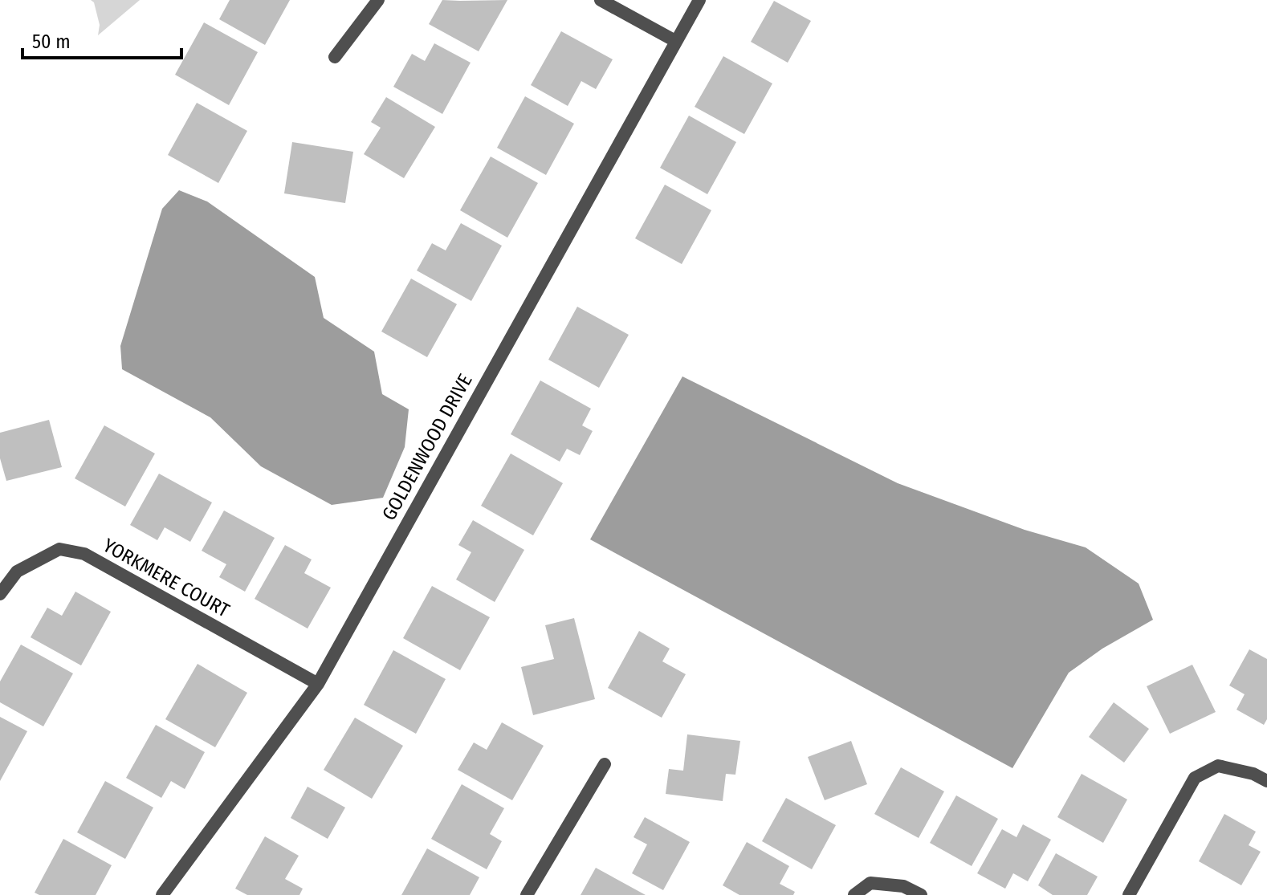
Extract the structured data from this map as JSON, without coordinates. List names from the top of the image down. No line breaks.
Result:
{"streets":{"street":["GOLDENWOOD DRIVE","YORKMERE COURT"]},"crossings":[["GOLDENWOOD DRIVE","YORKMERE COURT"]],"scale_bar":"50 m"}
